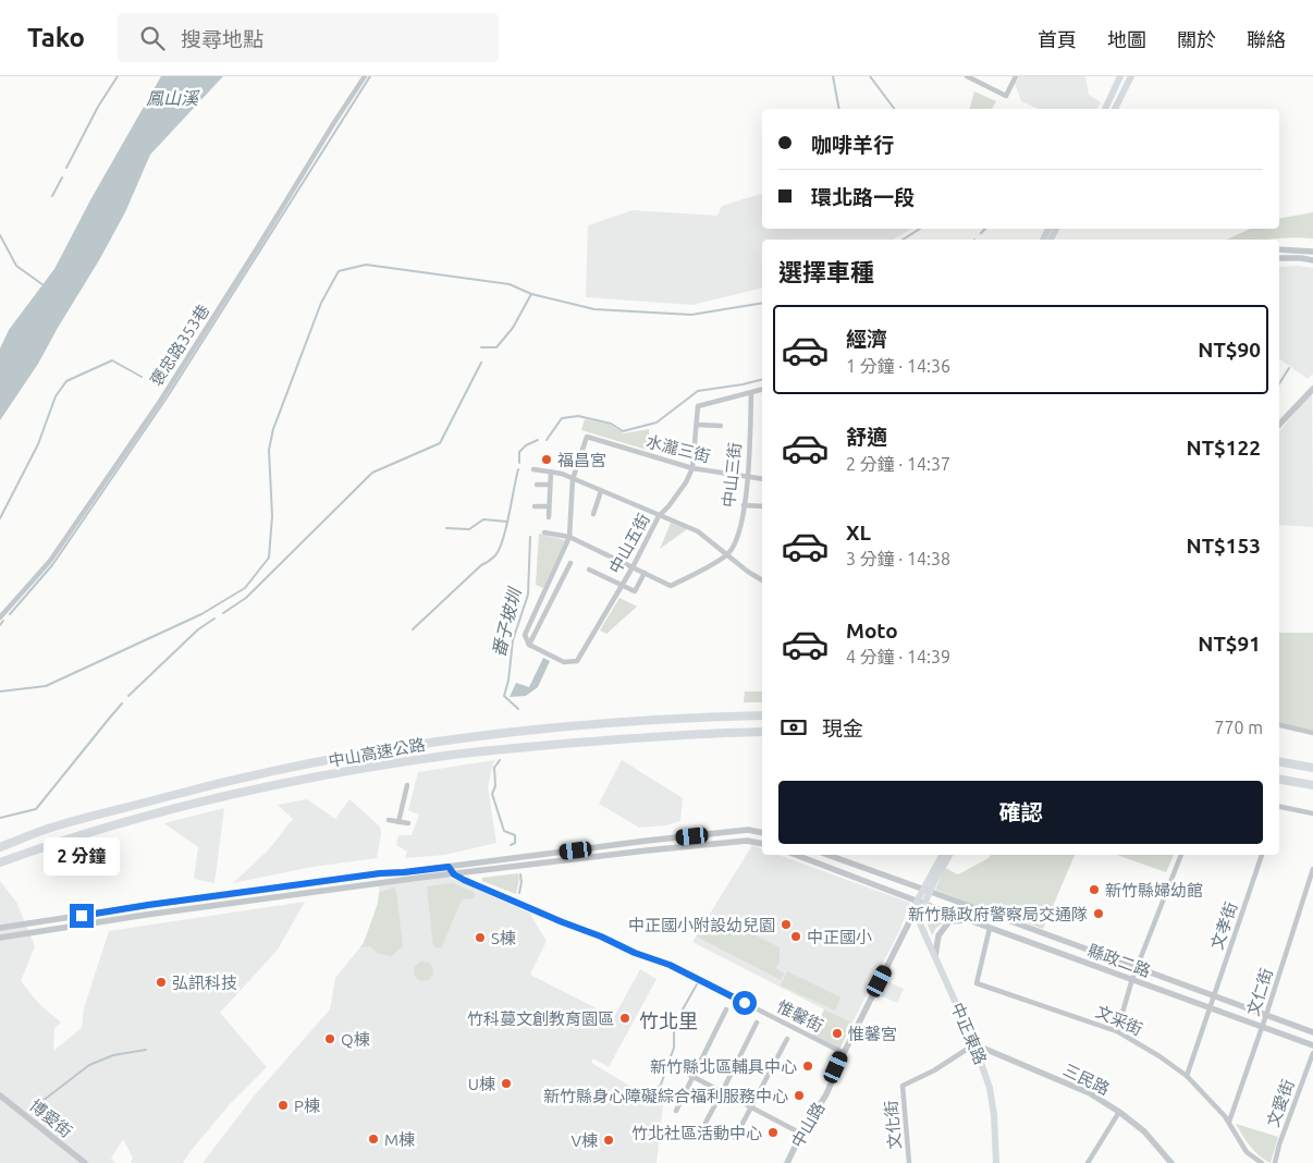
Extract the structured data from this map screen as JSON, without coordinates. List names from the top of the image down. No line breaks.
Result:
{"streets":{"highway":["中山高速公路"],"main road":["中正東路","中山路"],"street":["褒忠路353巷","水瀧三街","中山三街","中山五街","文孝街","縣政二路","文仁街","惟馨街","文采街","三民路","文愛街","博愛街","文化街"]},"crossings":[["水瀧三街","中山三街"],["水瀧三街","中山五街"],["中山三街","中山五街"],["文孝街","縣政二路"],["文孝街","文采街"],["縣政二路","文仁街"],["縣政二路","文采街"],["縣政二路","中山路"],["文仁街","文采街"],["惟馨街","中山路"],["中正東路","三民路"],["中正東路","中山路"],["中正東路","文化街"],["三民路","文化街"]],"districts":["竹北里"],"water":["鳳山溪","番子坡圳"],"places":["福昌宮","新竹縣婦幼館","新竹縣政府警察局交通隊","中正國小附設幼兒園","中正國小","S棟","弘訊科技","竹科蔓文創教育園區","惟馨宮","Q棟","新竹縣北區輔具中心","U棟","新竹縣身心障礙綜合福利服務中心","P棟","竹北社區活動中心","M棟","V棟"],"page":{"header":"Tako","search":"搜尋地點","nav":["首頁","地圖","關於","聯絡"],"banner":["咖啡羊行","環北路一段"],"heading":"選擇車種","list":[{"name":"經濟","note":"1 分鐘 · 14:36","value":"NT$90"},{"name":"舒適","note":"2 分鐘 · 14:37","value":"NT$122"},{"name":"XL","note":"3 分鐘 · 14:38","value":"NT$153"},{"name":"Moto","note":"4 分鐘 · 14:39","value":"NT$91"}],"pay":["現金","770 m"],"buttons":"確認","bubble":"2 分鐘"}}
